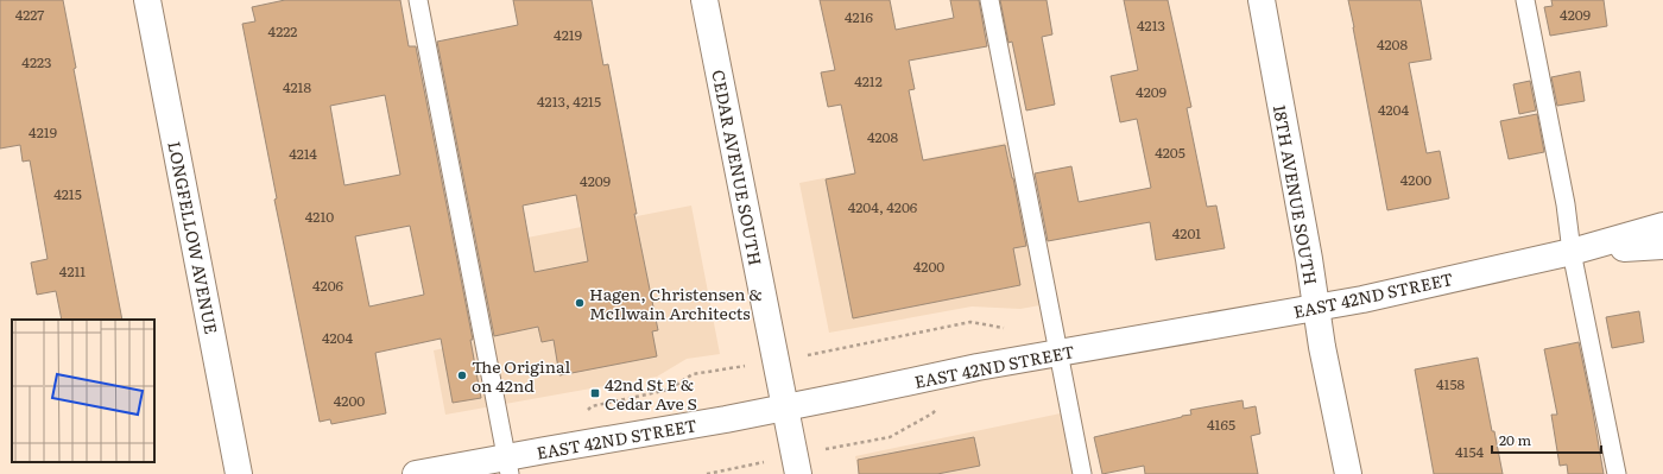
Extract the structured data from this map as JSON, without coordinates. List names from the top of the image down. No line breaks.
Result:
{"streets":{"street":["CEDAR AVENUE SOUTH","18TH AVENUE SOUTH","LONGFELLOW AVENUE","EAST 42ND STREET"]},"crossings":[["CEDAR AVENUE SOUTH","EAST 42ND STREET"],["18TH AVENUE SOUTH","EAST 42ND STREET"]],"places":{"other":["Hagen, Christensen & McIlwain Architects","The Original on 42nd"],"transit":["42nd St E & Cedar Ave S"]},"house_numbers":["4227","4209","4216","4213","4222","4219","4208","4223","4212","4218","4209","4213, 4215","4204","4219","4208","4205","4214","4200","4209","4215","4204, 4206","4210","4201","4200","4211","4206","4204","4158","4200","4165","4154"],"scale_bar":"20 m"}
